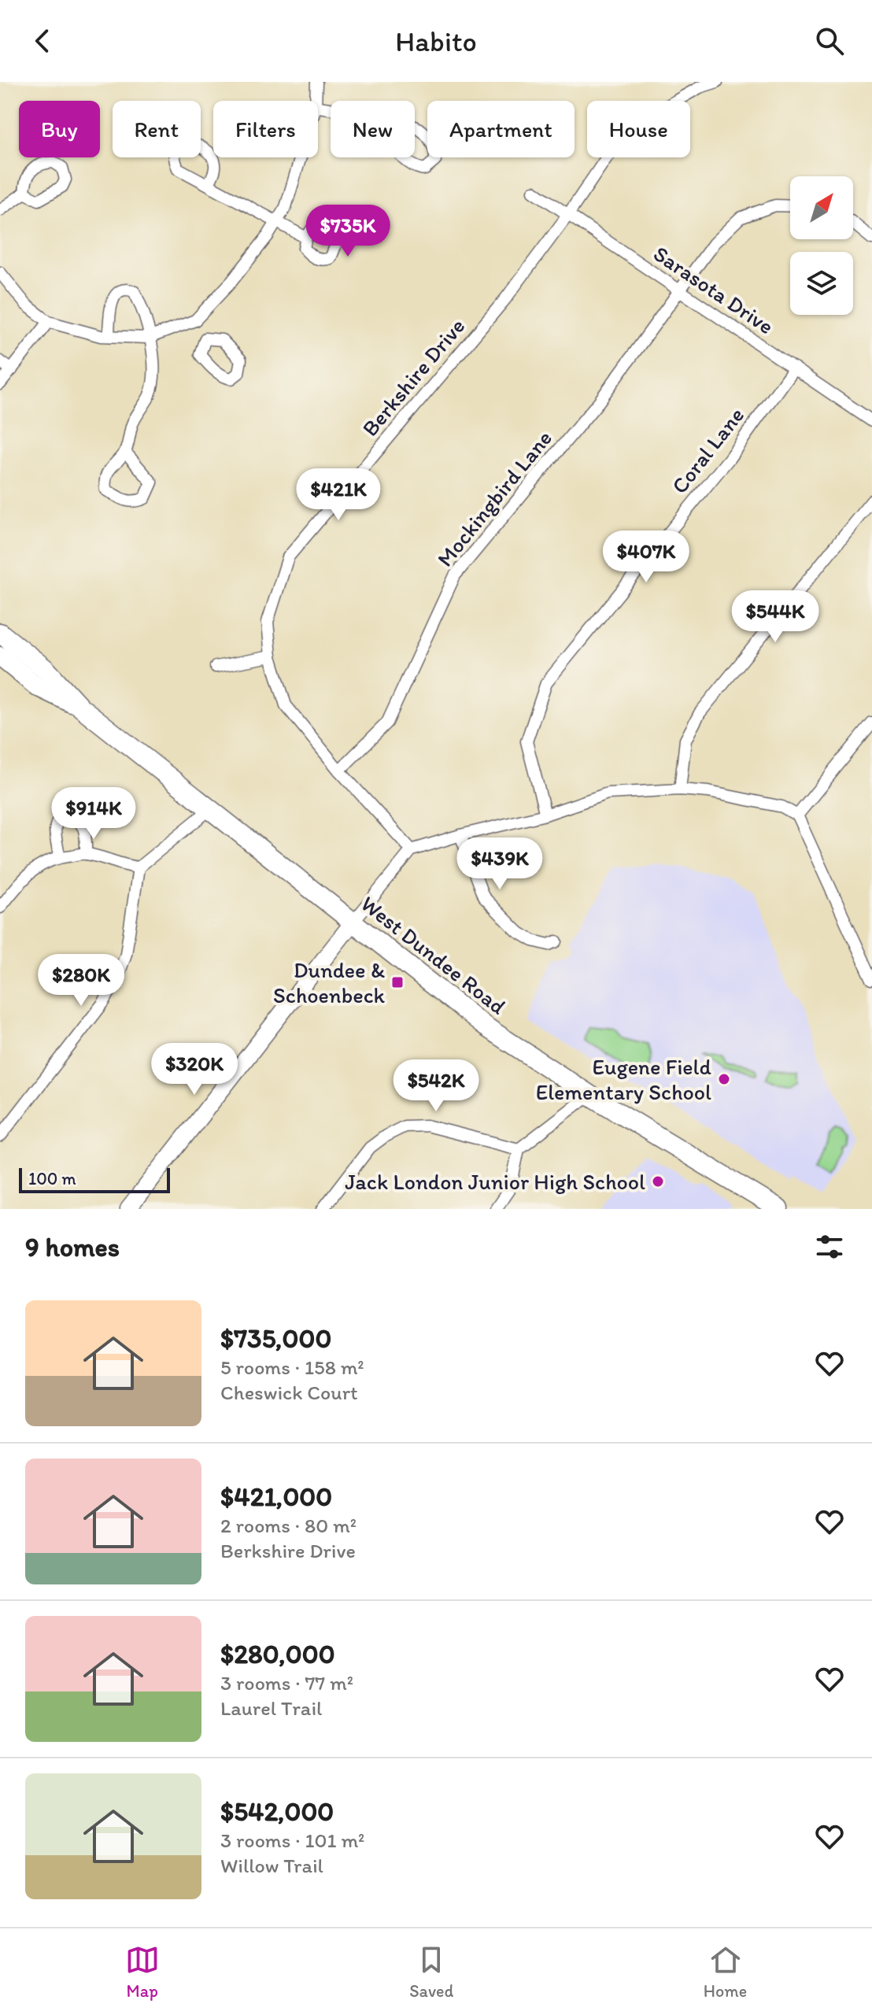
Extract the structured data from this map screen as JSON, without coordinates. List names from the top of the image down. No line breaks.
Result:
{"streets":{"main road":["West Dundee Road"],"street":["Sarasota Drive","Berkshire Drive","Coral Lane","Mockingbird Lane"]},"crossings":[["Sarasota Drive","Berkshire Drive"],["Sarasota Drive","Coral Lane"],["Sarasota Drive","Mockingbird Lane"],["Berkshire Drive","Mockingbird Lane"]],"places":{"transit":["Dundee & Schoenbeck"],"other":["Eugene Field Elementary School","Jack London Junior High School"]},"scale_bar":"100 m","north":"top right","page":{"header":"Habito","chip":["Buy","Rent","Filters","New","Apartment","House"],"price":["$735K","$421K","$407K","$544K","$914K","$439K","$280K","$320K","$542K"],"scale":"100 m","heading":"9 homes","list":[{"name":"$735,000","note":"5 rooms · 158 m² · Cheswick Court"},{"name":"$421,000","note":"2 rooms · 80 m² · Berkshire Drive"},{"name":"$280,000","note":"3 rooms · 77 m² · Laurel Trail"},{"name":"$542,000","note":"3 rooms · 101 m² · Willow Trail"}],"tabs":["Map","Saved","Home"]}}
